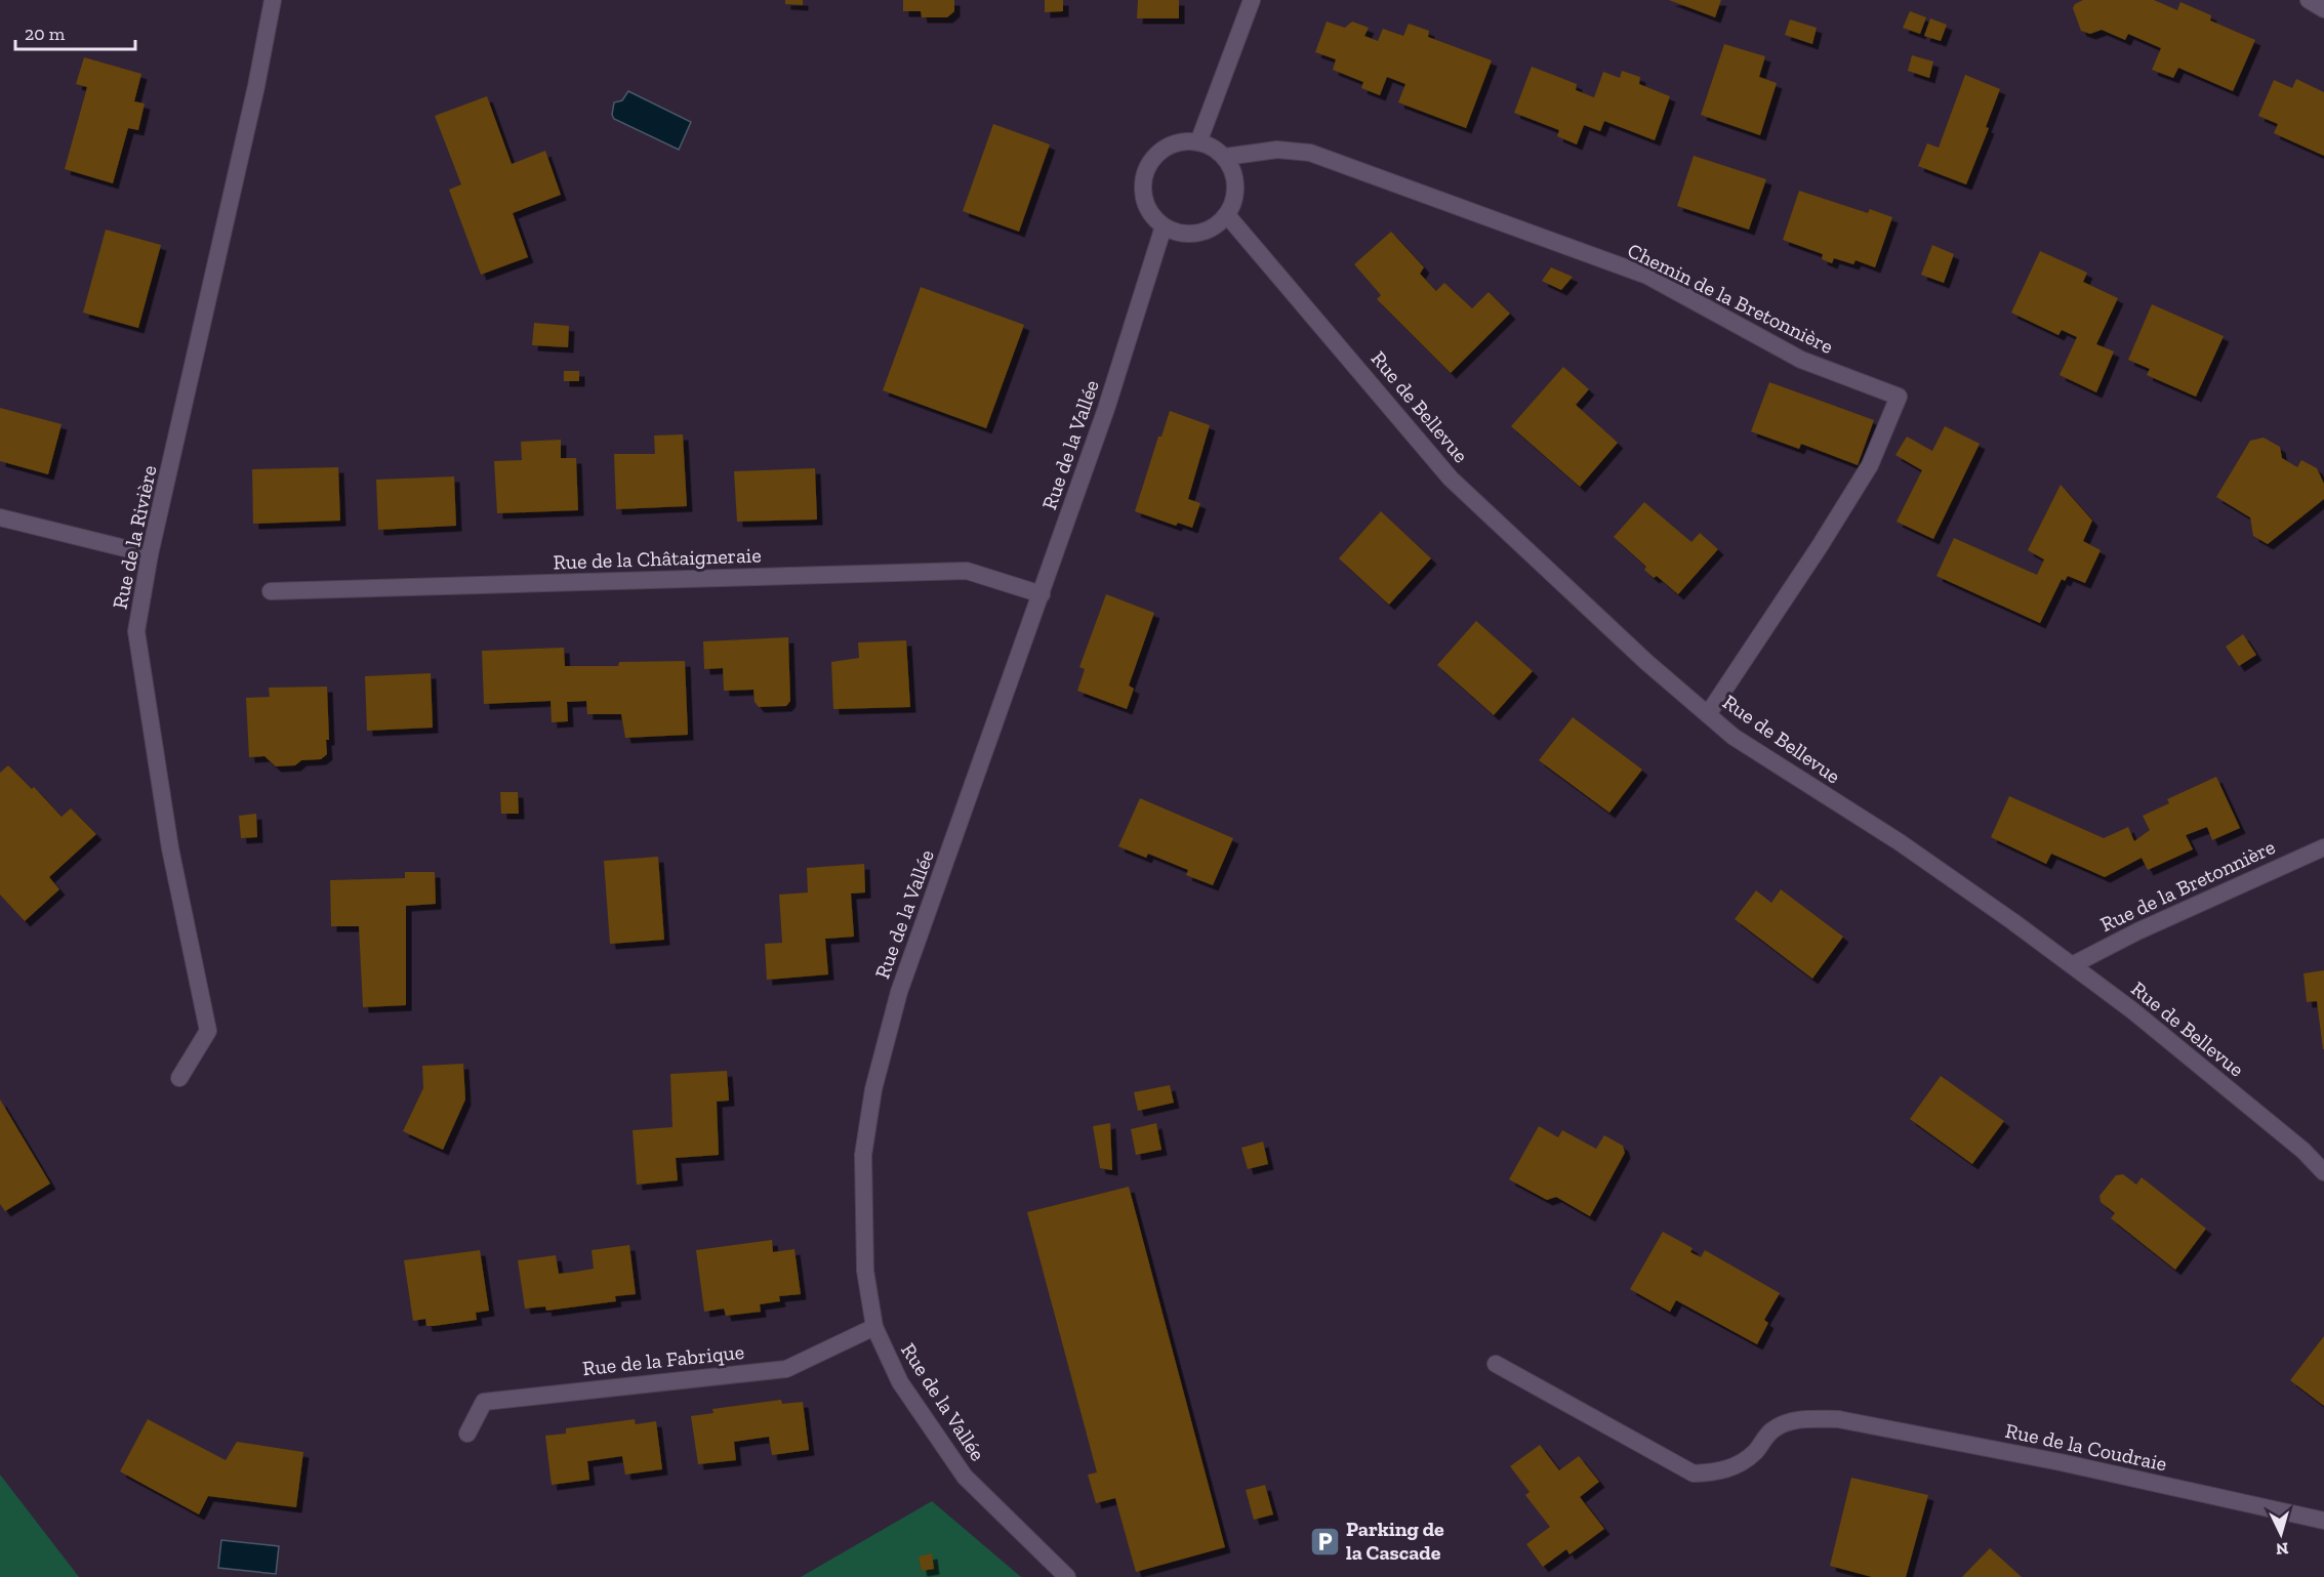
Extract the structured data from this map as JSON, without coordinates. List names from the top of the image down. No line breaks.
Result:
{"streets":{"street":["Chemin de la Bretonnière","Rue de Bellevue","Rue de la Vallée","Rue de la Rivière","Rue de la Châtaigneraie","Rue de la Bretonnière","Rue de la Fabrique","Rue de la Coudraie"]},"crossings":[["Chemin de la Bretonnière","Rue de Bellevue"],["Chemin de la Bretonnière","Rue de la Vallée"],["Rue de Bellevue","Rue de la Vallée"],["Rue de Bellevue","Rue de la Bretonnière"],["Rue de la Vallée","Rue de la Châtaigneraie"],["Rue de la Vallée","Rue de la Fabrique"]],"places":{"parking":["Parking de la Cascade"]},"scale_bar":"20 m","north":"bottom"}
